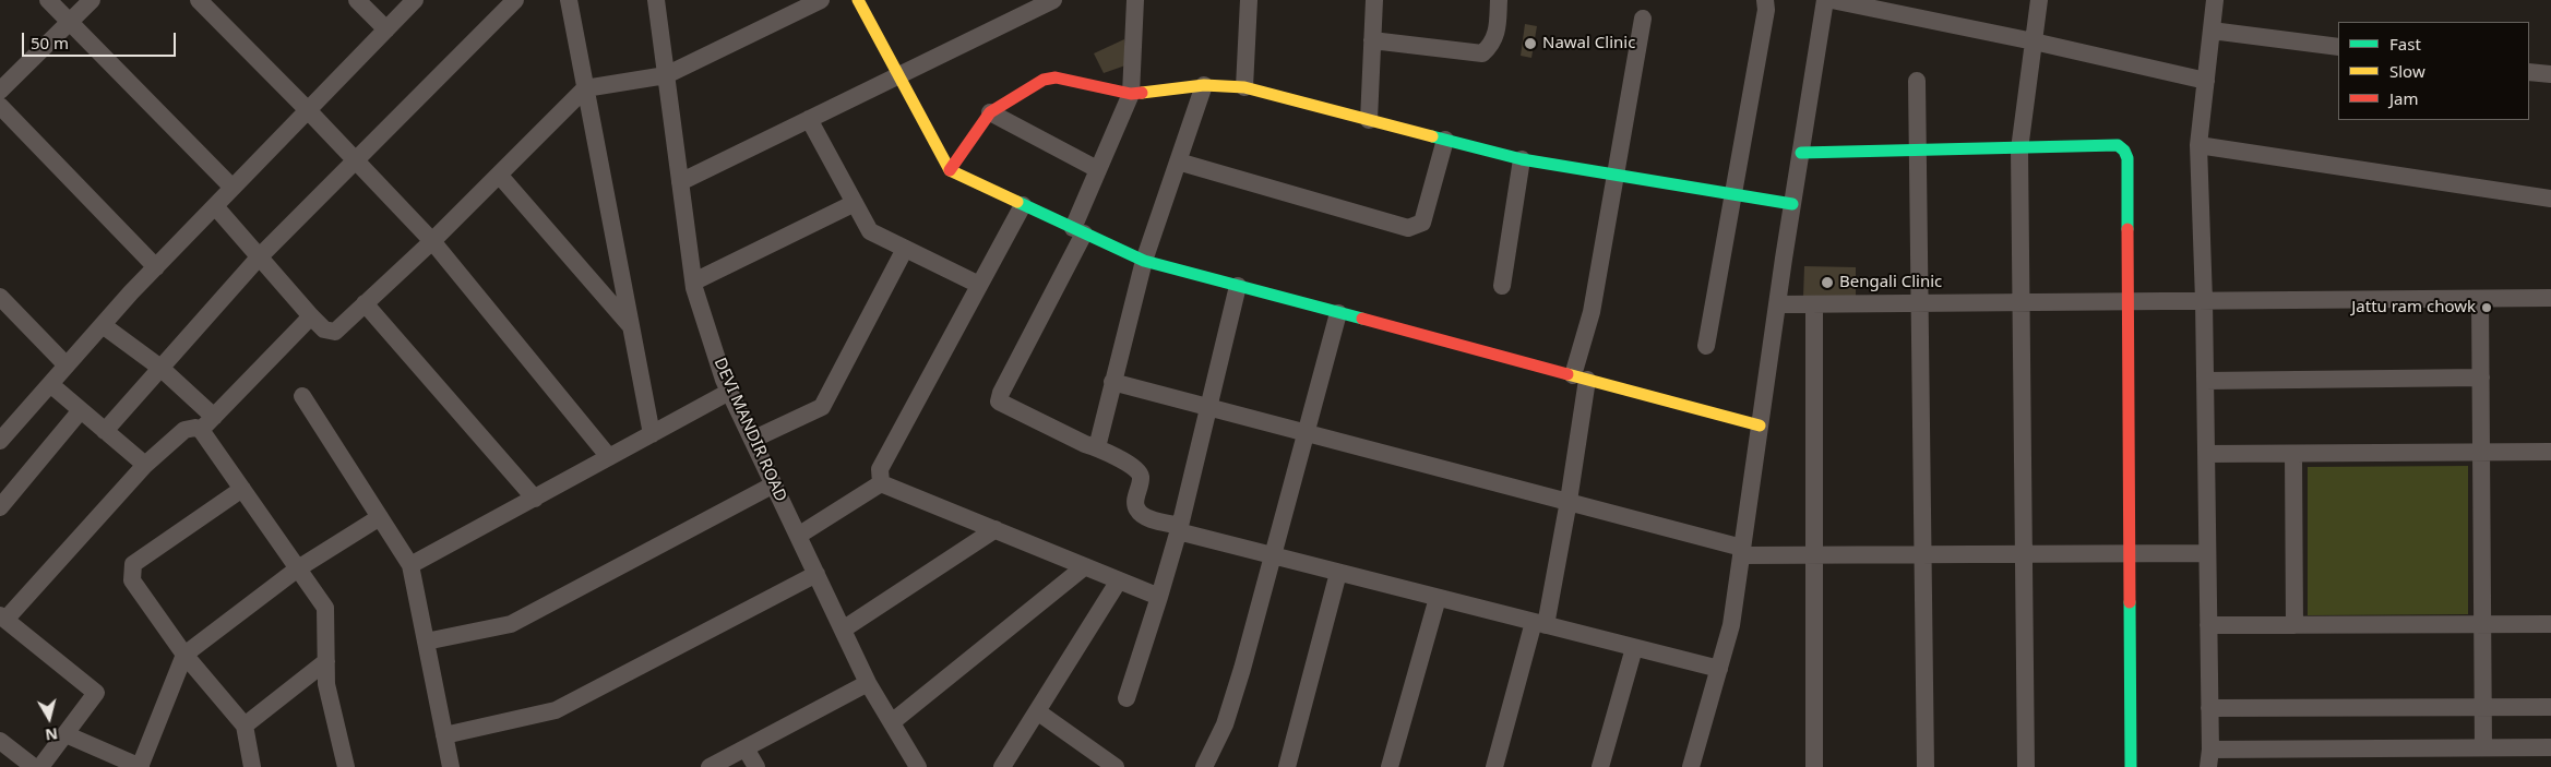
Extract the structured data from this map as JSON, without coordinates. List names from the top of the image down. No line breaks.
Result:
{"streets":{"street":["DEVI MANDIR ROAD"]},"places":["Nawal Clinic","Bengali Clinic","Jattu ram chowk"],"legend":["Fast","Slow","Jam"],"scale_bar":"50 m","north":"bottom"}
